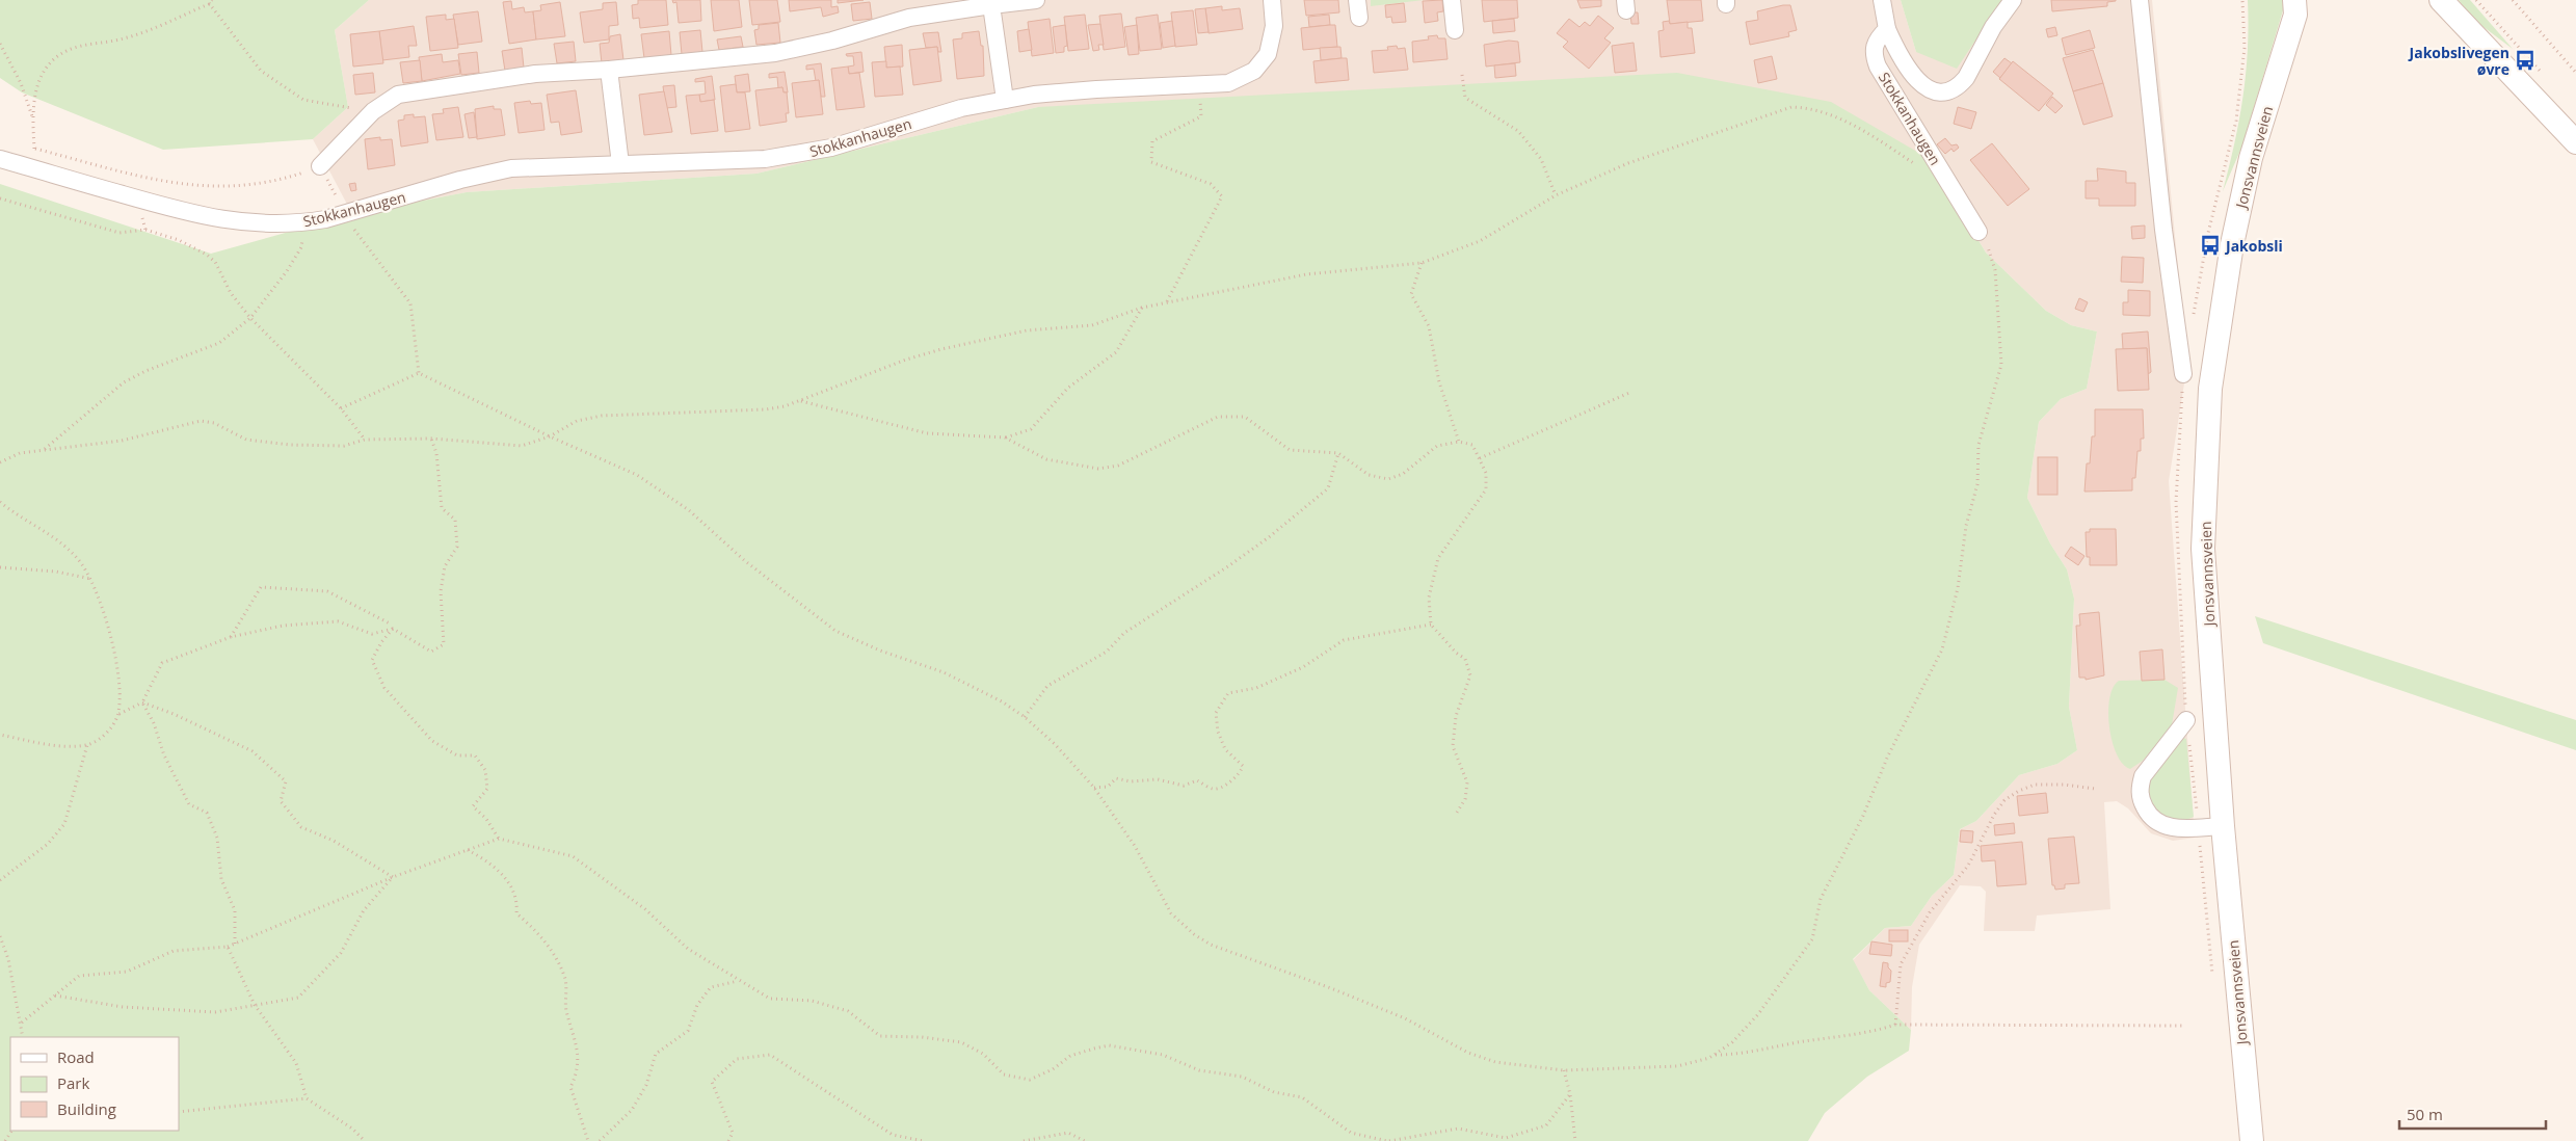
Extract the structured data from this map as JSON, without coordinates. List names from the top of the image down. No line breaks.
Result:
{"streets":{"main road":["Jonsvannsveien"],"street":["Stokkanhaugen"]},"places":{"bus stop":["Jakobslivegen øvre","Jakobsli"]},"legend":["Road","Park","Building"],"scale_bar":"50 m"}
